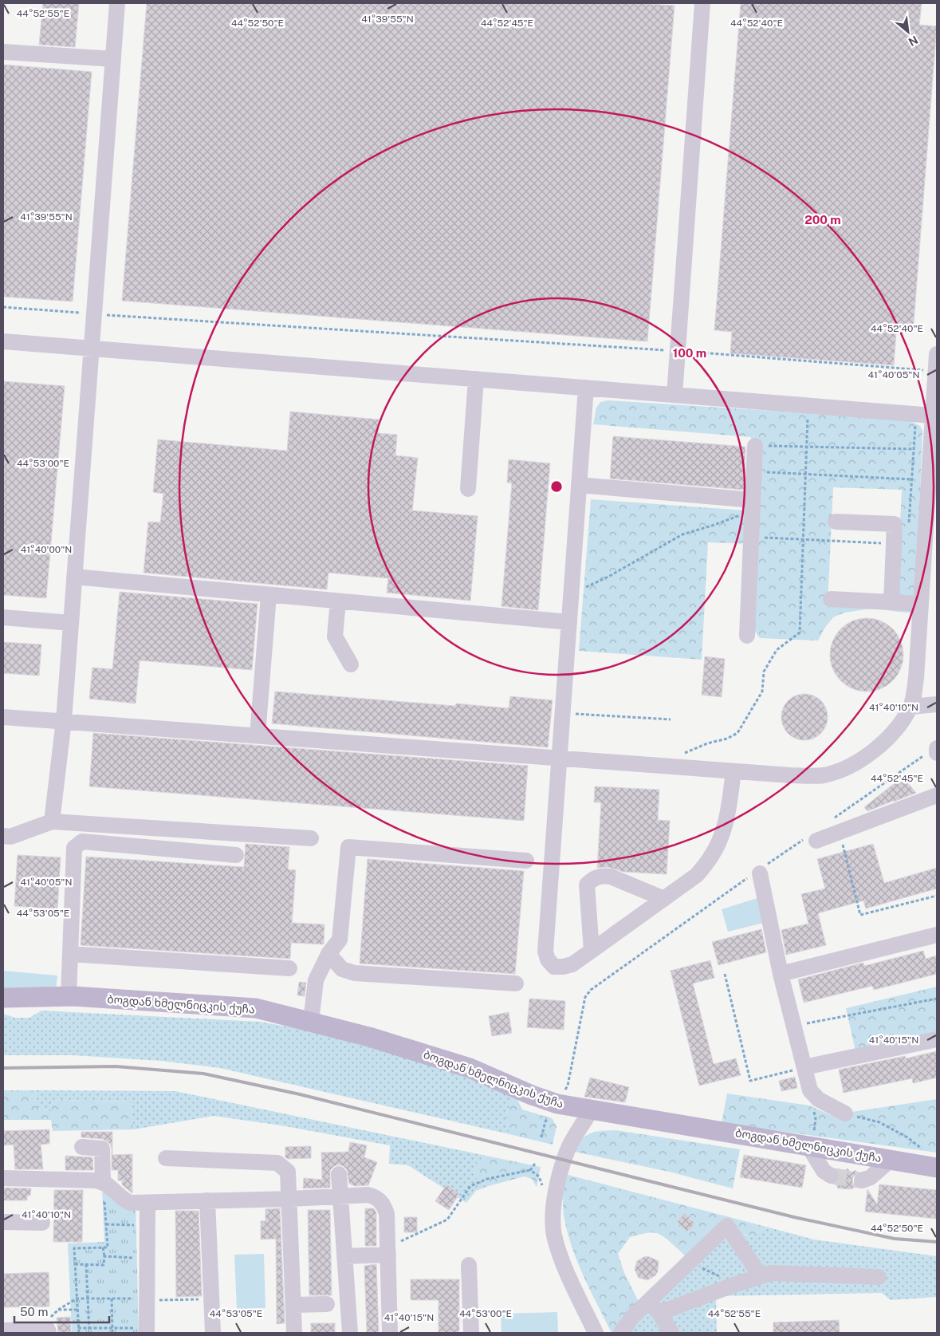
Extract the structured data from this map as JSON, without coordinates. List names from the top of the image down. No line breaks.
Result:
{"streets":{"main road":["ბოგდან ხმელნიცკის ქუჩა"]},"scale_bar":"50 m","north":"bottom right","coordinates":["44°52'55\"E","41°39'55\"N","44°52'50\"E","44°52'45\"E","44°52'40\"E","41°40'05\"N","44°53'00\"E","41°40'00\"N","41°40'10\"N","44°53'05\"E","41°40'15\"N"],"rings":["200 m","100 m"]}
